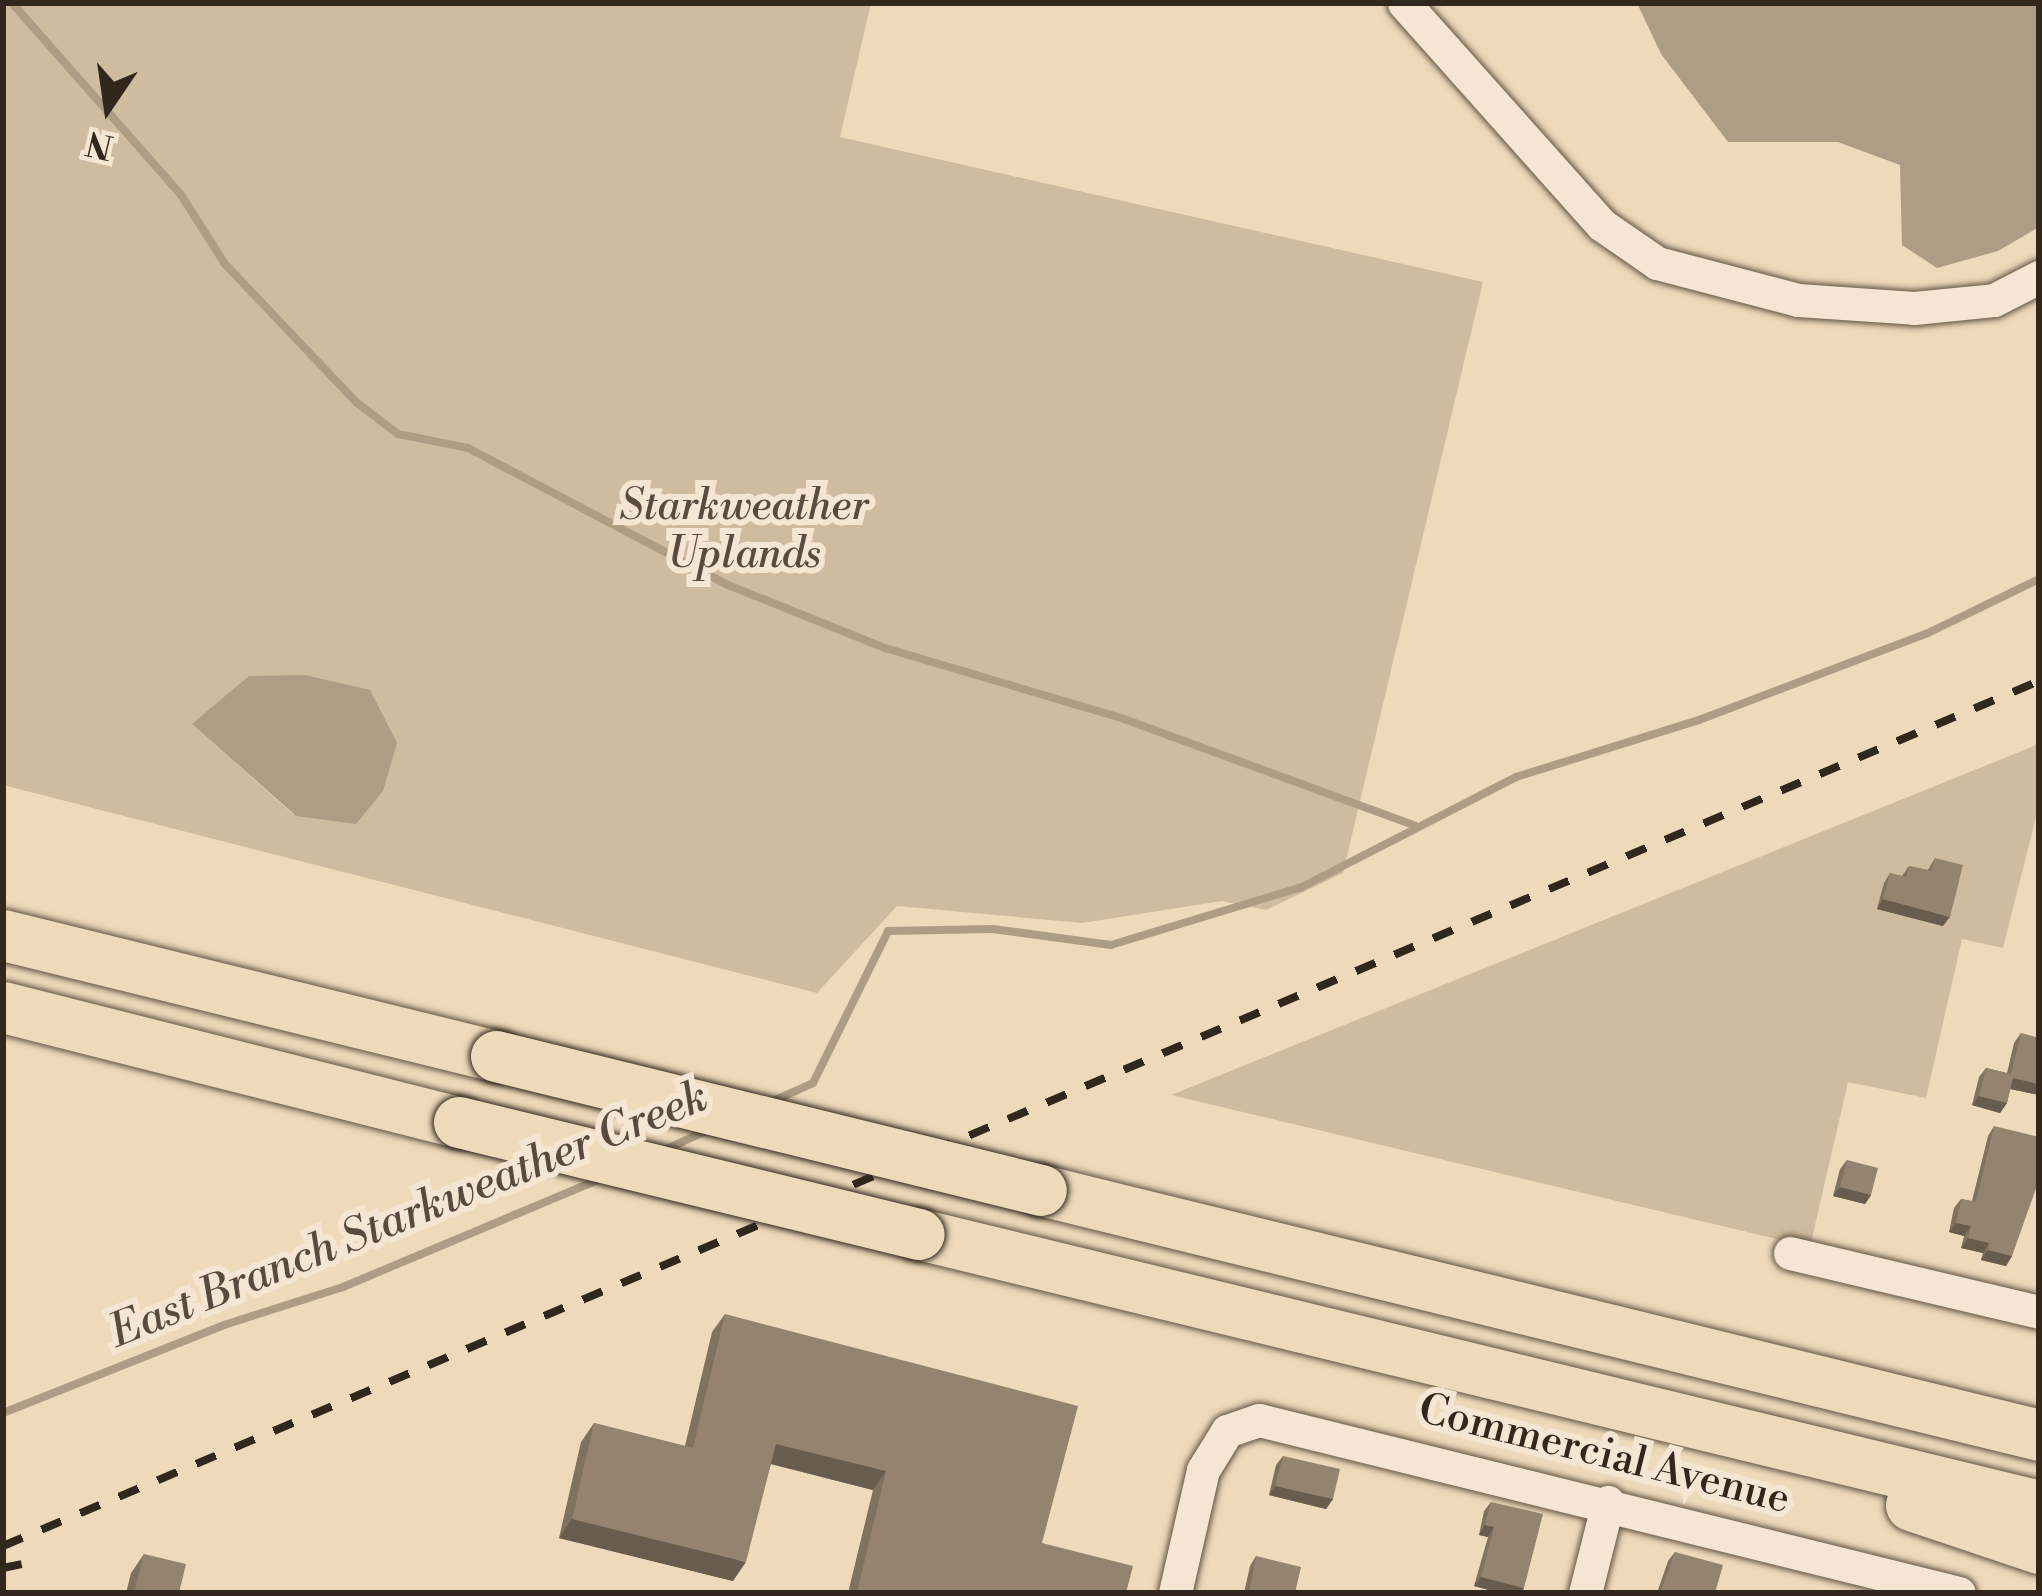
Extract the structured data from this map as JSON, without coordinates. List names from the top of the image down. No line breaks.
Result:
{"streets":{"street":["Commercial Avenue"]},"water":["East Branch Starkweather Creek"],"parks":["Starkweather Uplands"],"north":"bottom"}
